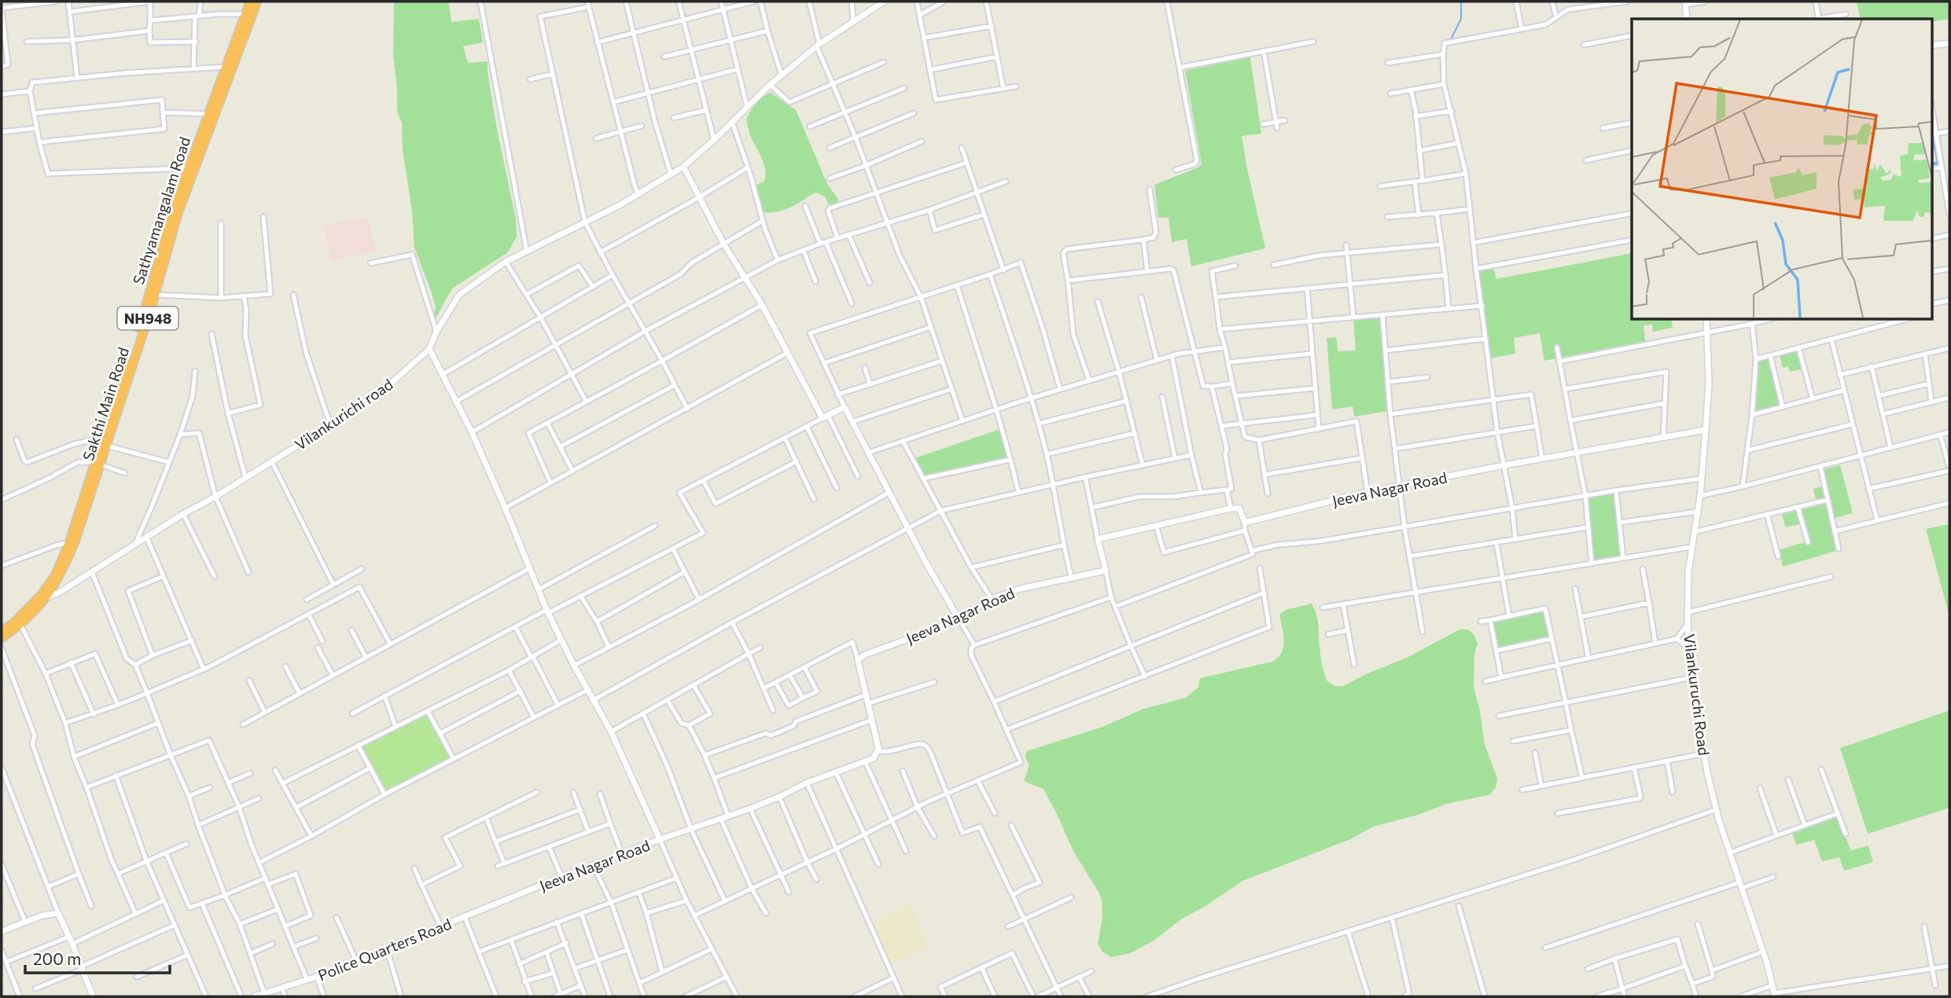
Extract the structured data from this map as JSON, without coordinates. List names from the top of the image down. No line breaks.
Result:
{"streets":{"highway":["Sathyamangalam Road","NH948","Sakthi Main Road"],"street":["Vilankurichi road","Jeeva Nagar Road","Vilankuruchi Road","Police Quarters Road"]},"crossings":[["Sathyamangalam Road","Sakthi Main Road"],["Sathyamangalam Road","Vilankurichi road"],["Sakthi Main Road","Vilankurichi road"],["Jeeva Nagar Road","Vilankuruchi Road"],["Jeeva Nagar Road","Police Quarters Road"]],"scale_bar":"200 m"}
